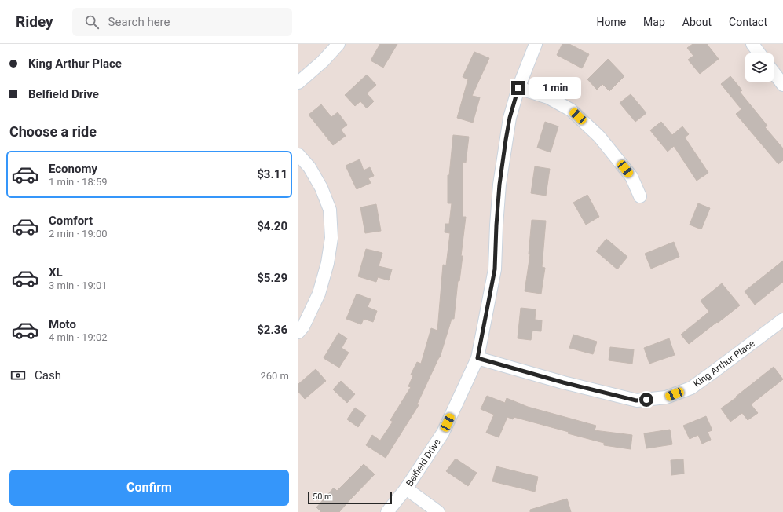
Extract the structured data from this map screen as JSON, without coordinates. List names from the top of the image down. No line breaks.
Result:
{"streets":{"street":["King Arthur Place","Belfield Drive"]},"crossings":[["King Arthur Place","Belfield Drive"]],"scale_bar":"50 m","page":{"header":"Ridey","search":"Search here","nav":["Home","Map","About","Contact"],"banner":["King Arthur Place","Belfield Drive"],"bubble":"1 min","heading":"Choose a ride","list":[{"name":"Economy","note":"1 min · 18:59","value":"$3.11"},{"name":"Comfort","note":"2 min · 19:00","value":"$4.20"},{"name":"XL","note":"3 min · 19:01","value":"$5.29"},{"name":"Moto","note":"4 min · 19:02","value":"$2.36"}],"pay":["Cash","260 m"],"buttons":"Confirm","scale":"50 m"}}
